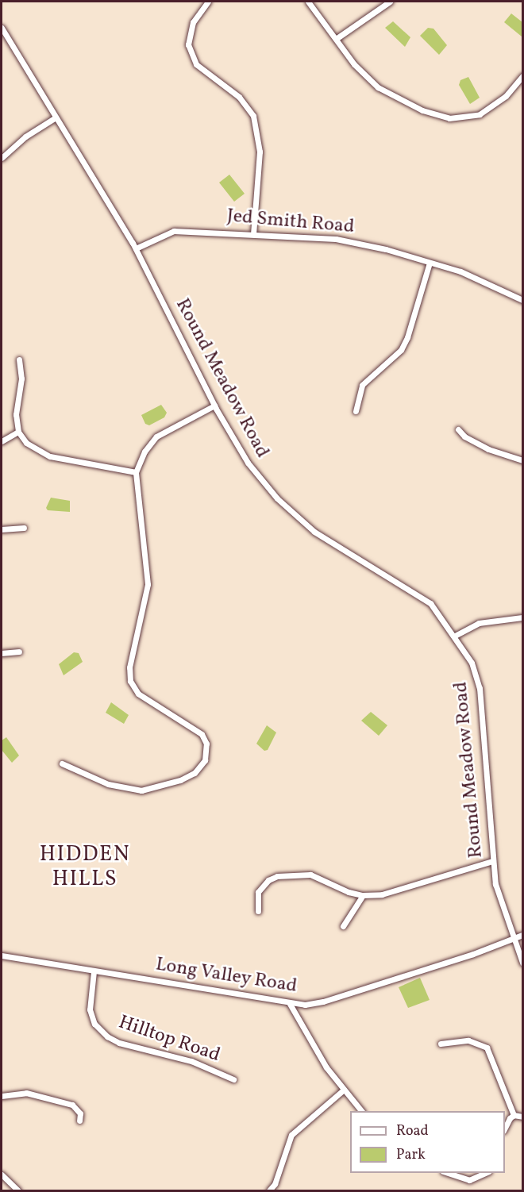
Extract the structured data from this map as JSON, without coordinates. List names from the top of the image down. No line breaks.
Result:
{"streets":{"street":["Jed Smith Road","Round Meadow Road","Long Valley Road","Hilltop Road"]},"crossings":[["Jed Smith Road","Round Meadow Road"],["Round Meadow Road","Long Valley Road"],["Long Valley Road","Hilltop Road"]],"districts":["HIDDEN HILLS"],"legend":["Road","Park"]}
